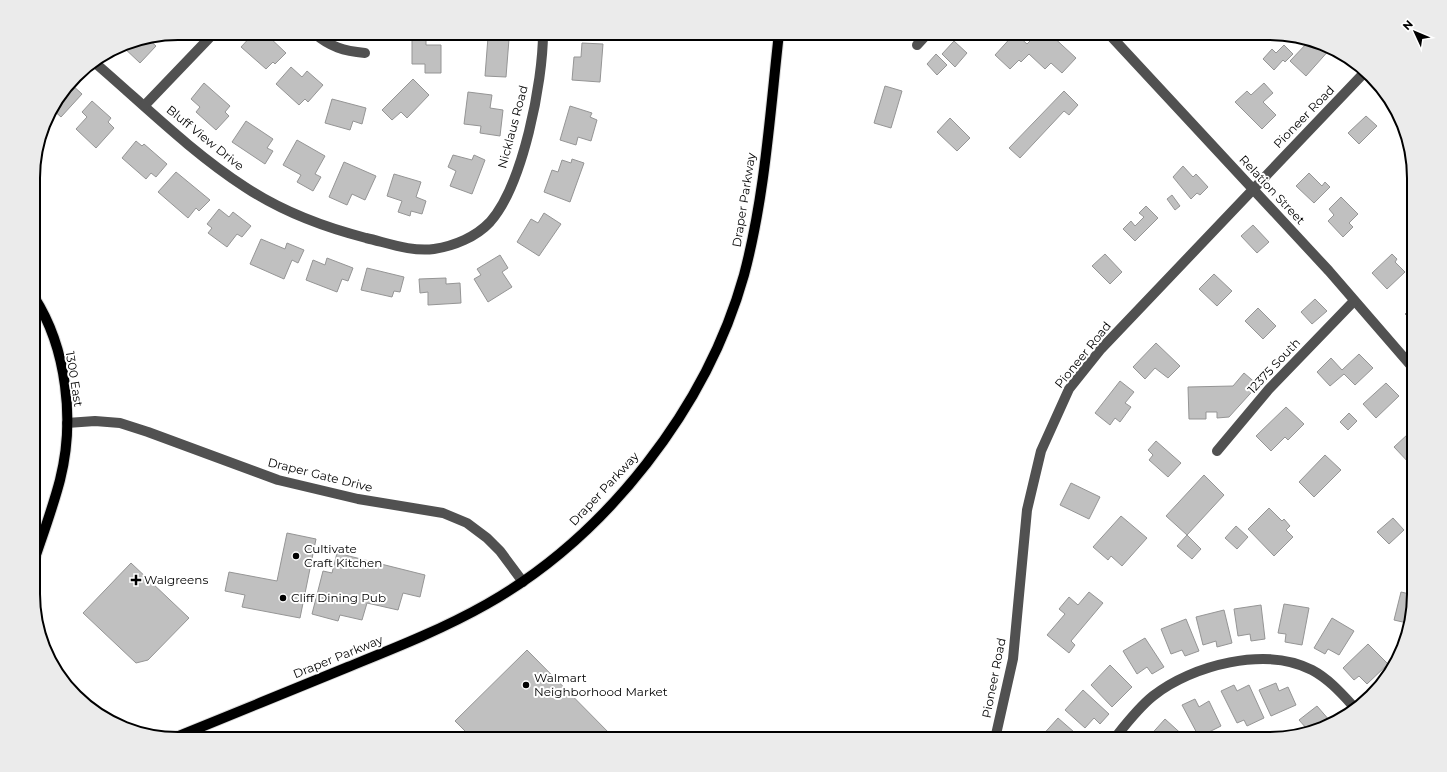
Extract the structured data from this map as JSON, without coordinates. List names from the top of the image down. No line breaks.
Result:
{"streets":{"main road":["Draper Parkway","1300 East"],"street":["Pioneer Road","Nicklaus Road","Bluff View Drive","Relation Street","12375 South","Draper Gate Drive"]},"crossings":[["Pioneer Road","Relation Street"],["Nicklaus Road","Bluff View Drive"],["Relation Street","12375 South"],["Draper Parkway","Draper Gate Drive"],["1300 East","Draper Gate Drive"]],"places":{"other":["Cultivate Craft Kitchen","Cliff Dining Pub","Walmart Neighborhood Market"],"health":["Walgreens"]},"north":"top left"}
